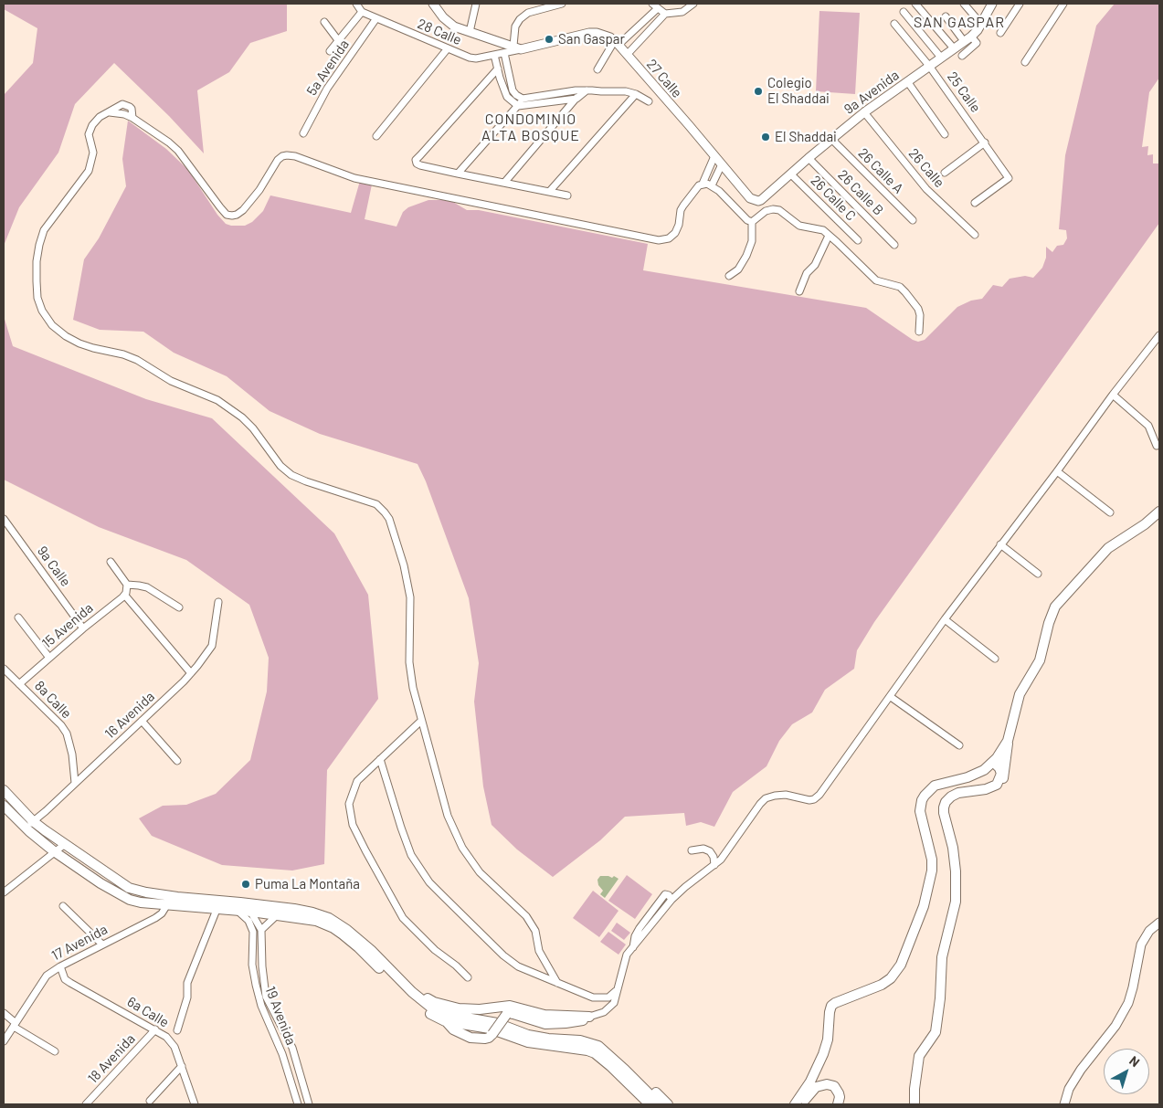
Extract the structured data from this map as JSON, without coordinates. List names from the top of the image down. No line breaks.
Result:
{"streets":{"street":["28 Calle","5a Avenida","27 Calle","9a Avenida","25 Calle","26 Calle","26 Calle A","26 Calle B","26 Calle C","9a Calle","15 Avenida","8a Calle","16 Avenida","17 Avenida","6a Calle","19 Avenida","18 Avenida"]},"crossings":[["28 Calle","5a Avenida"],["27 Calle","9a Avenida"],["9a Avenida","25 Calle"],["9a Avenida","26 Calle"],["9a Avenida","26 Calle A"],["9a Avenida","26 Calle B"],["9a Avenida","26 Calle C"],["9a Calle","15 Avenida"],["15 Avenida","8a Calle"],["8a Calle","16 Avenida"],["17 Avenida","6a Calle"],["6a Calle","18 Avenida"]],"districts":["SAN GASPAR","CONDOMINIO ALTA BOSQUE"],"places":["San Gaspar","Colegio El Shaddai","El Shaddai","Puma La Montaña"],"north":"top right"}
